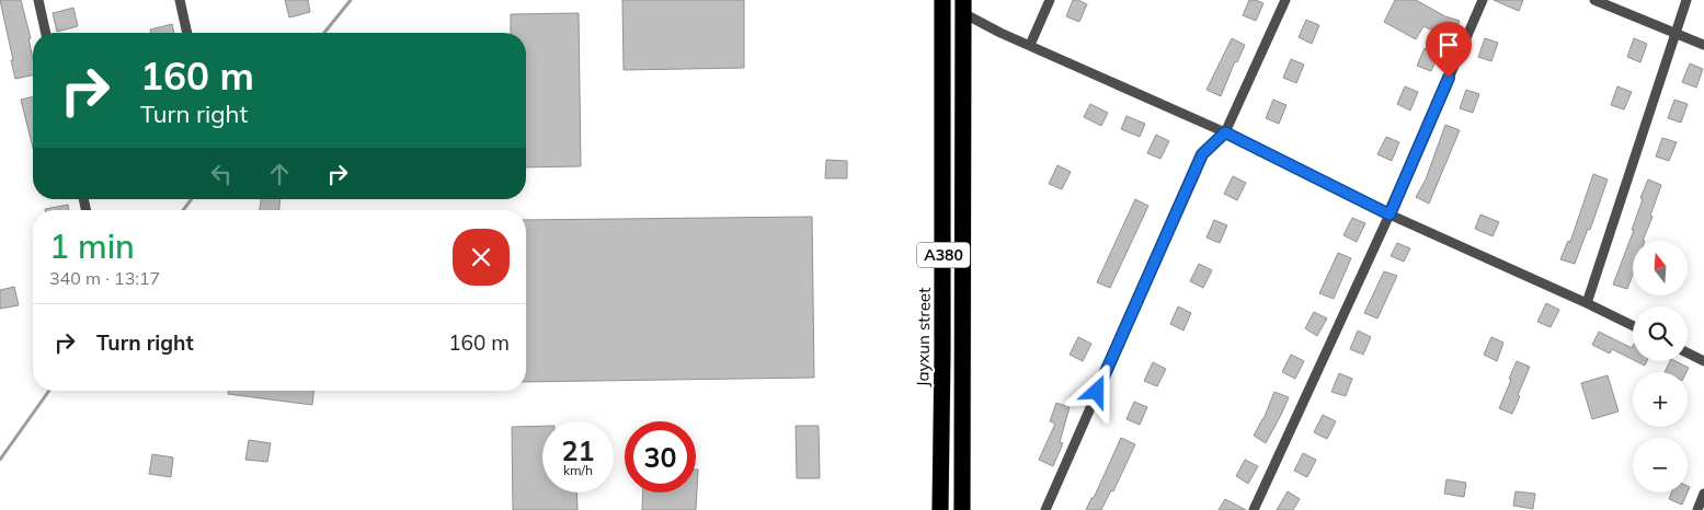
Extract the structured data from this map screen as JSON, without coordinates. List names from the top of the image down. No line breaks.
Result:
{"streets":{"highway":["A380","Jayxun street"]},"north":"top","page":{"turn":["160 m","Turn right"],"heading":["1 min","340 m · 13:17"],"map_buttons":["+","−"],"list":[{"name":"Turn right","value":"160 m"}],"speed":"21 km/h","limit":"30"}}
